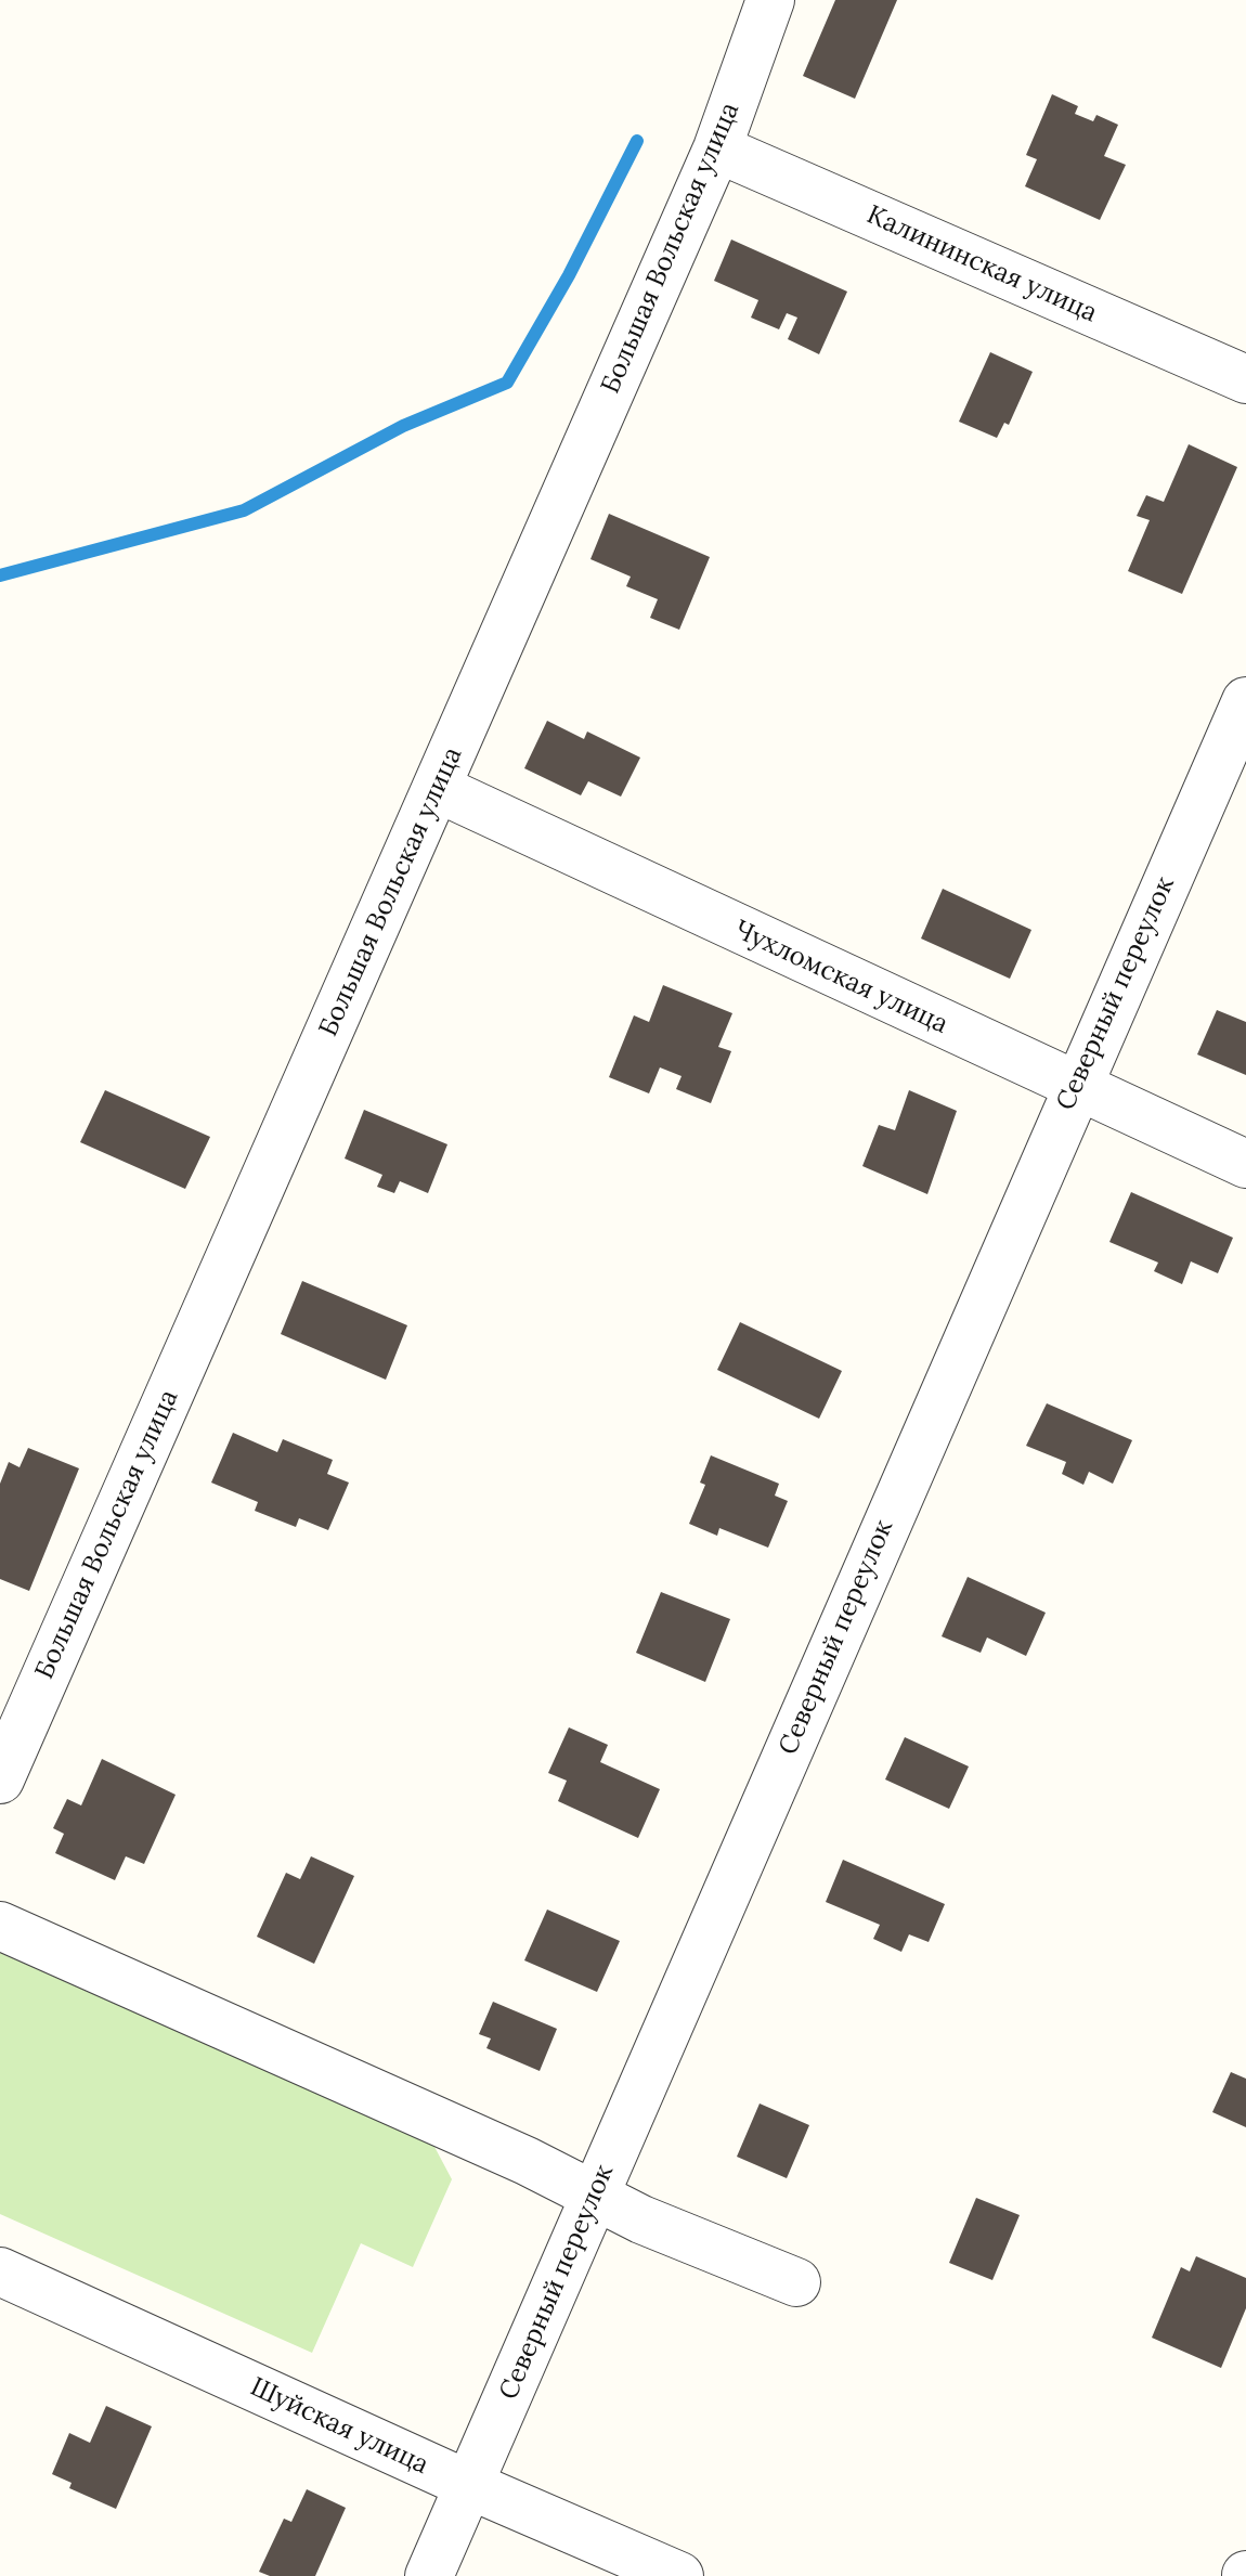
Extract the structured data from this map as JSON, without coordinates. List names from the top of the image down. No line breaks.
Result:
{"streets":{"street":["Большая Вольская улица","Калининская улица","Чухломская улица","Северный переулок","Шуйская улица"]},"crossings":[["Большая Вольская улица","Калининская улица"],["Большая Вольская улица","Чухломская улица"],["Чухломская улица","Северный переулок"],["Северный переулок","Шуйская улица"]]}
